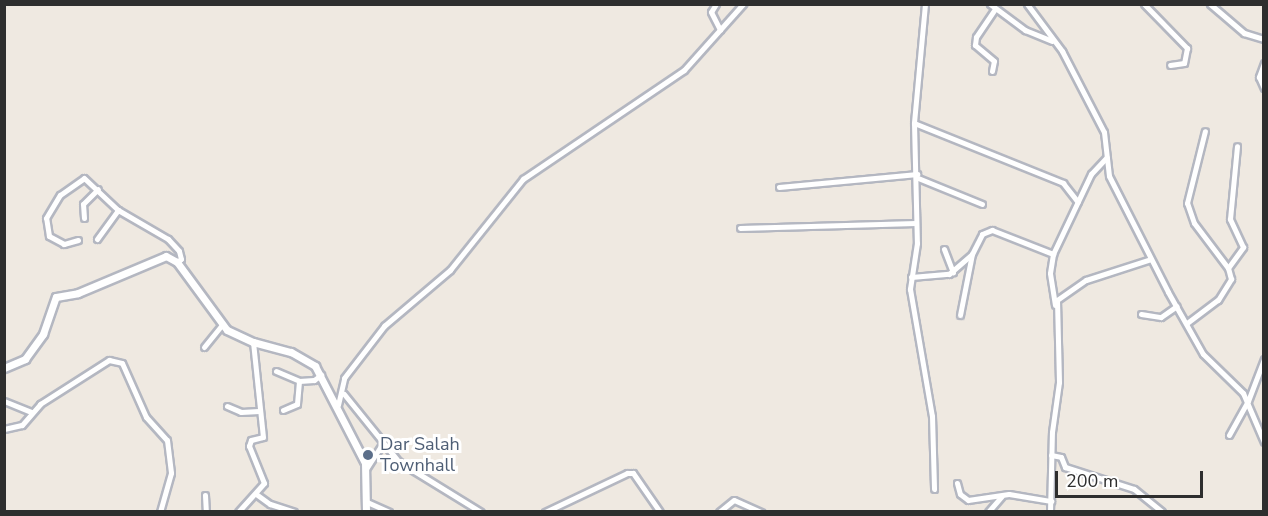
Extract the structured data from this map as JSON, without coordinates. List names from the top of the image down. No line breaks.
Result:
{"places":["Dar Salah Townhall"],"scale_bar":"200 m"}
